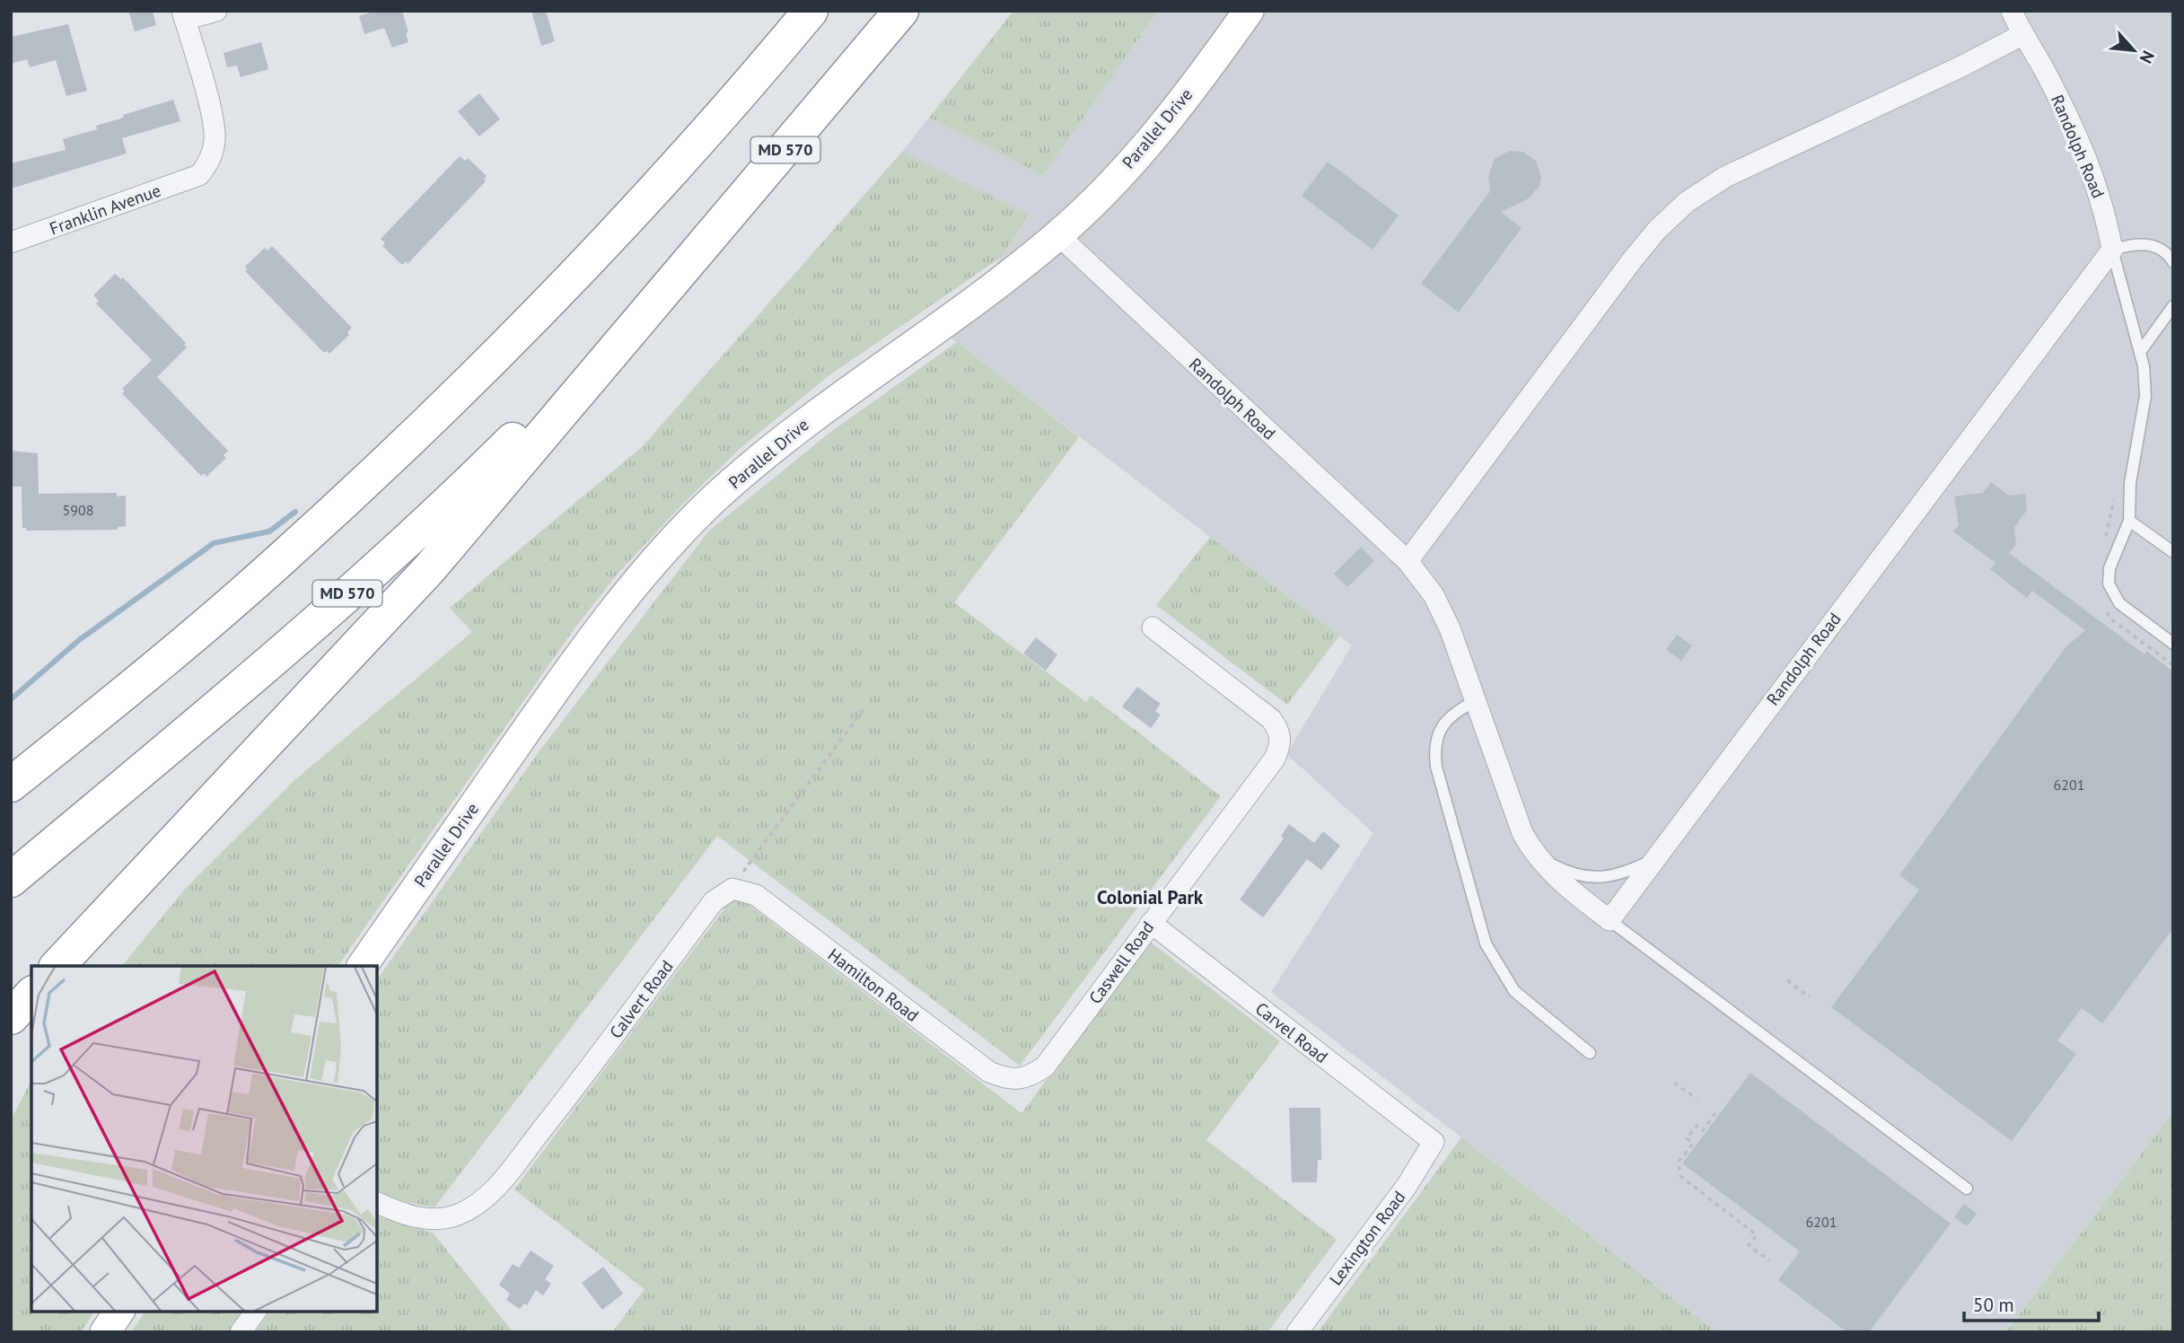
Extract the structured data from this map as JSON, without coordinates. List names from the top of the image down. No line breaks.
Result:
{"streets":{"highway":["MD 570"],"street":["Parallel Drive","Randolph Road","Franklin Avenue","Caswell Road","Hamilton Road","Calvert Road","Carvel Road","Lexington Road"]},"crossings":[["Parallel Drive","Randolph Road"],["Caswell Road","Hamilton Road"],["Caswell Road","Carvel Road"],["Hamilton Road","Calvert Road"],["Carvel Road","Lexington Road"]],"districts":["Colonial Park"],"house_numbers":["5908","6201","6201"],"scale_bar":"50 m","north":"bottom right"}
